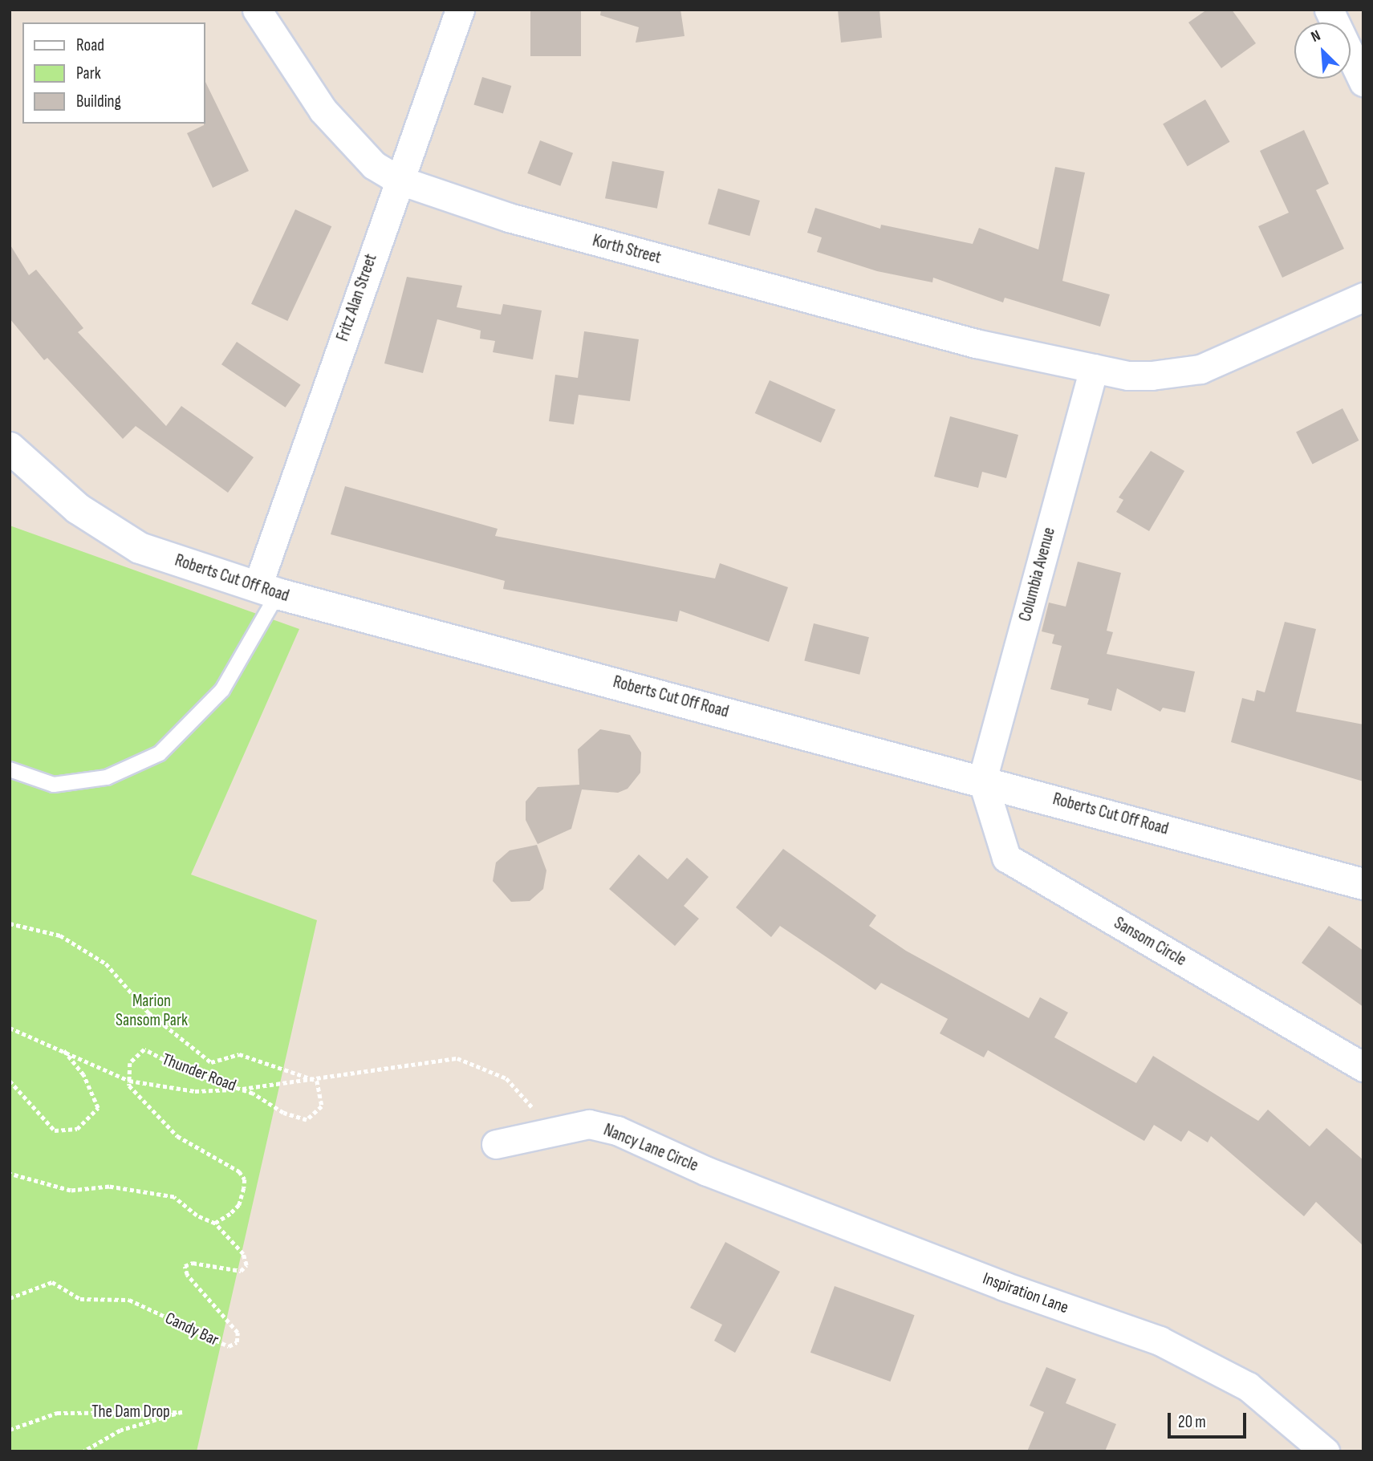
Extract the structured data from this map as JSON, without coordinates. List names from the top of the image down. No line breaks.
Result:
{"streets":{"street":["Korth Street","Fritz Alan Street","Columbia Avenue","Roberts Cut Off Road","Sansom Circle","Nancy Lane Circle","Inspiration Lane"],"path":["Thunder Road","Candy Bar","The Dam Drop"]},"crossings":[["Korth Street","Fritz Alan Street"],["Korth Street","Columbia Avenue"],["Fritz Alan Street","Roberts Cut Off Road"],["Columbia Avenue","Roberts Cut Off Road"],["Columbia Avenue","Sansom Circle"],["Roberts Cut Off Road","Sansom Circle"],["Nancy Lane Circle","Inspiration Lane"]],"parks":["Marion Sansom Park"],"legend":["Road","Park","Building"],"scale_bar":"20 m","north":"top left"}
